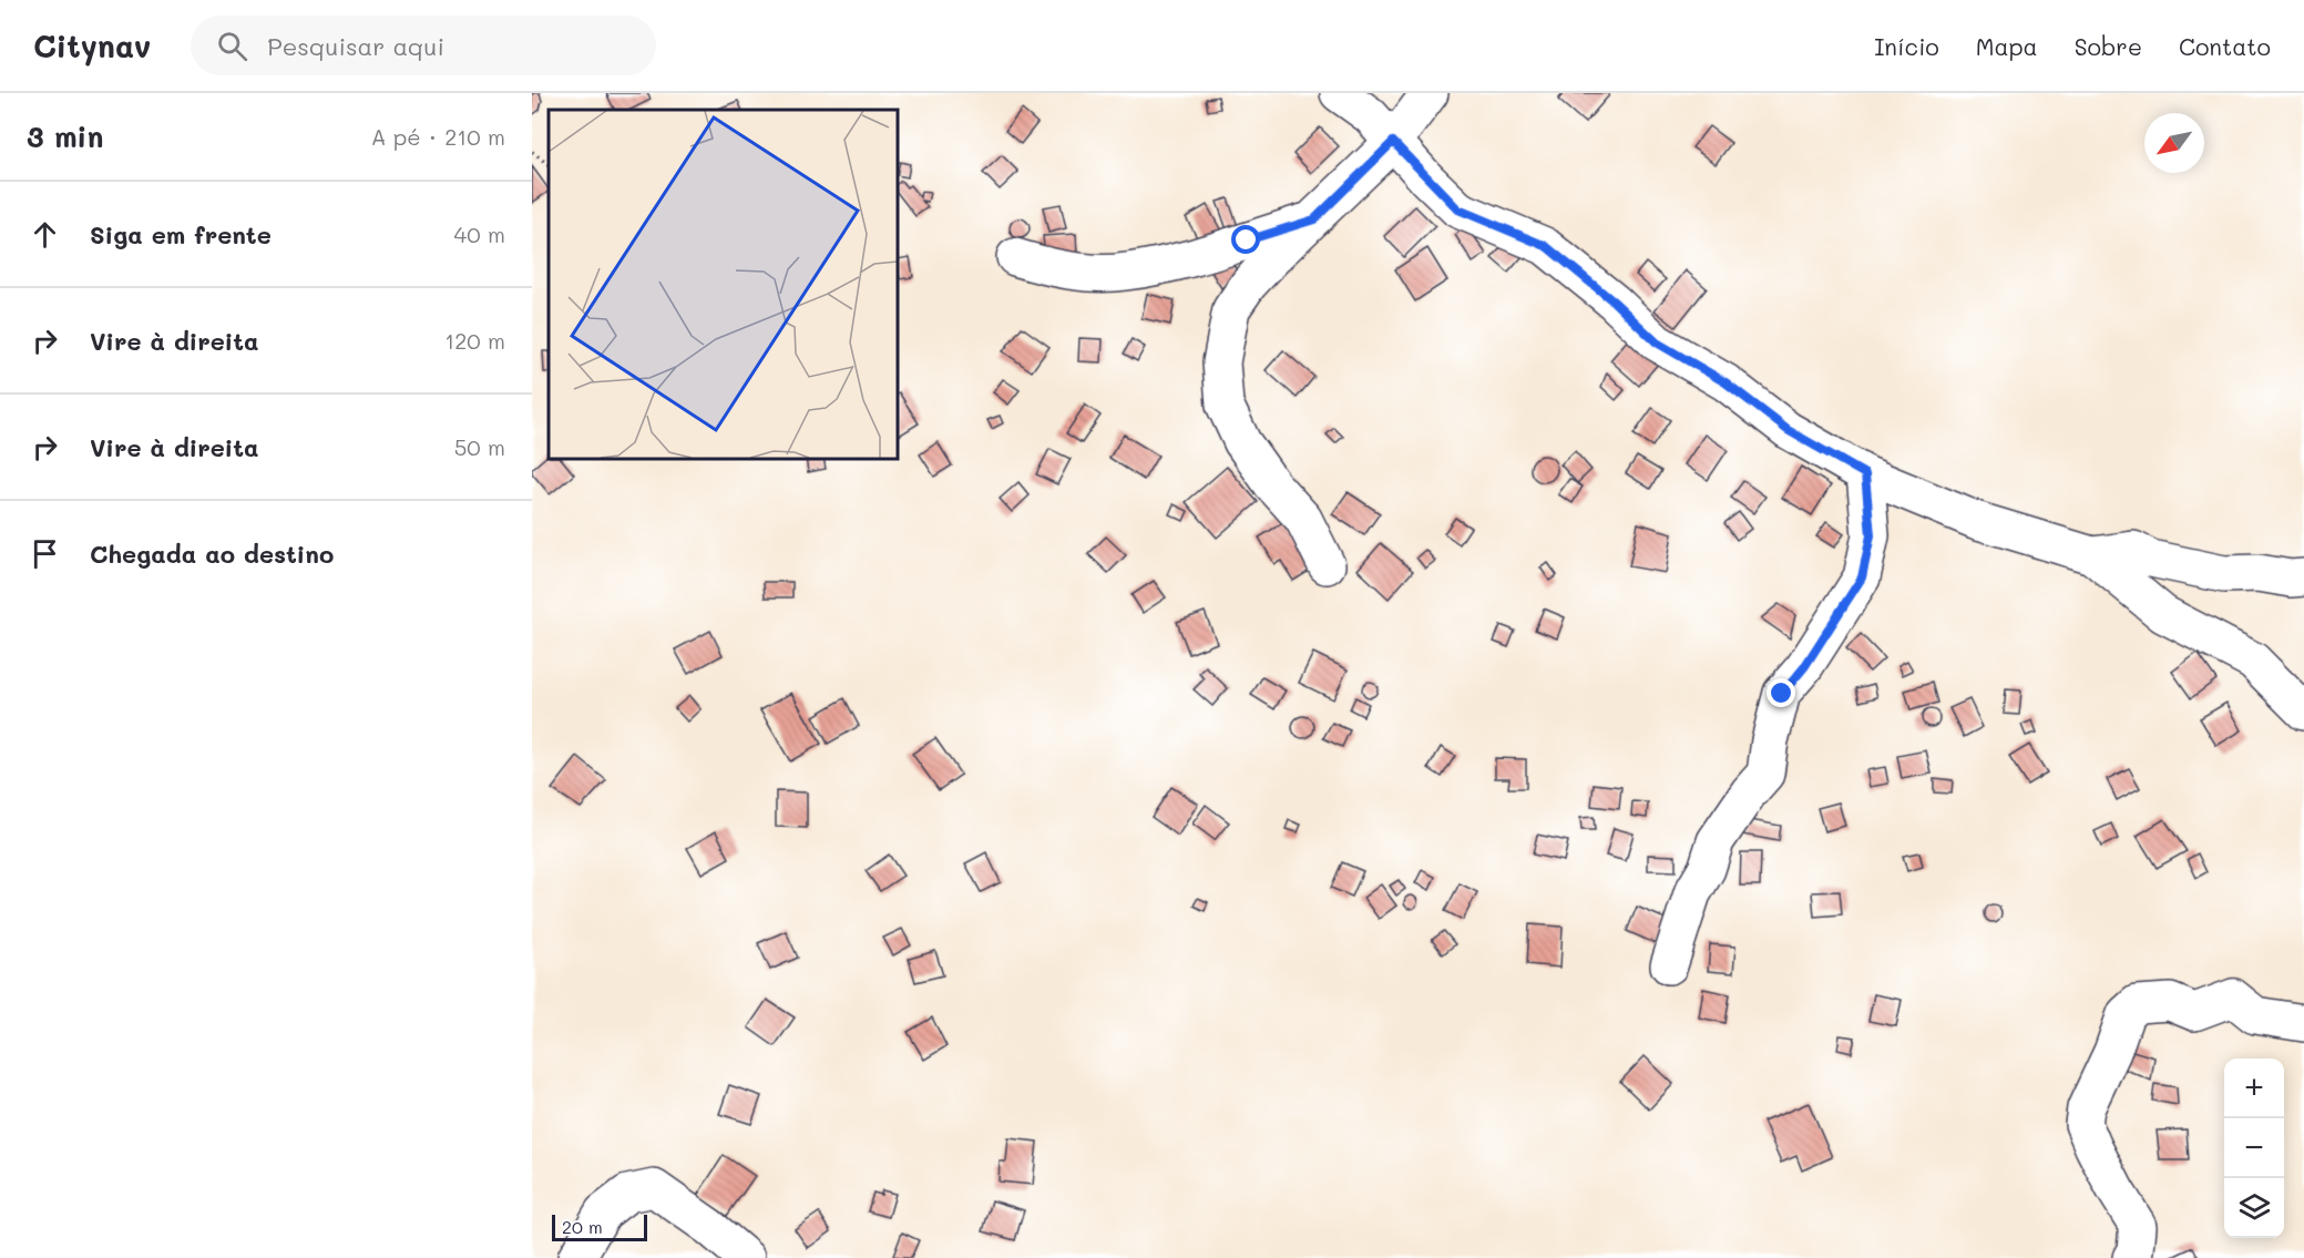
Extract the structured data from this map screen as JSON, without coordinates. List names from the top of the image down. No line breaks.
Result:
{"scale_bar":"20 m","north":"bottom left","page":{"header":"Citynav","search":"Pesquisar aqui","nav":["Início","Mapa","Sobre","Contato"],"heading":["3 min","A pé · 210 m"],"list":[["Siga em frente","40 m"],["Vire à direita","120 m"],["Vire à direita","50 m"],"Chegada ao destino"],"map_buttons":["+","−"],"scale":"20 m"}}
